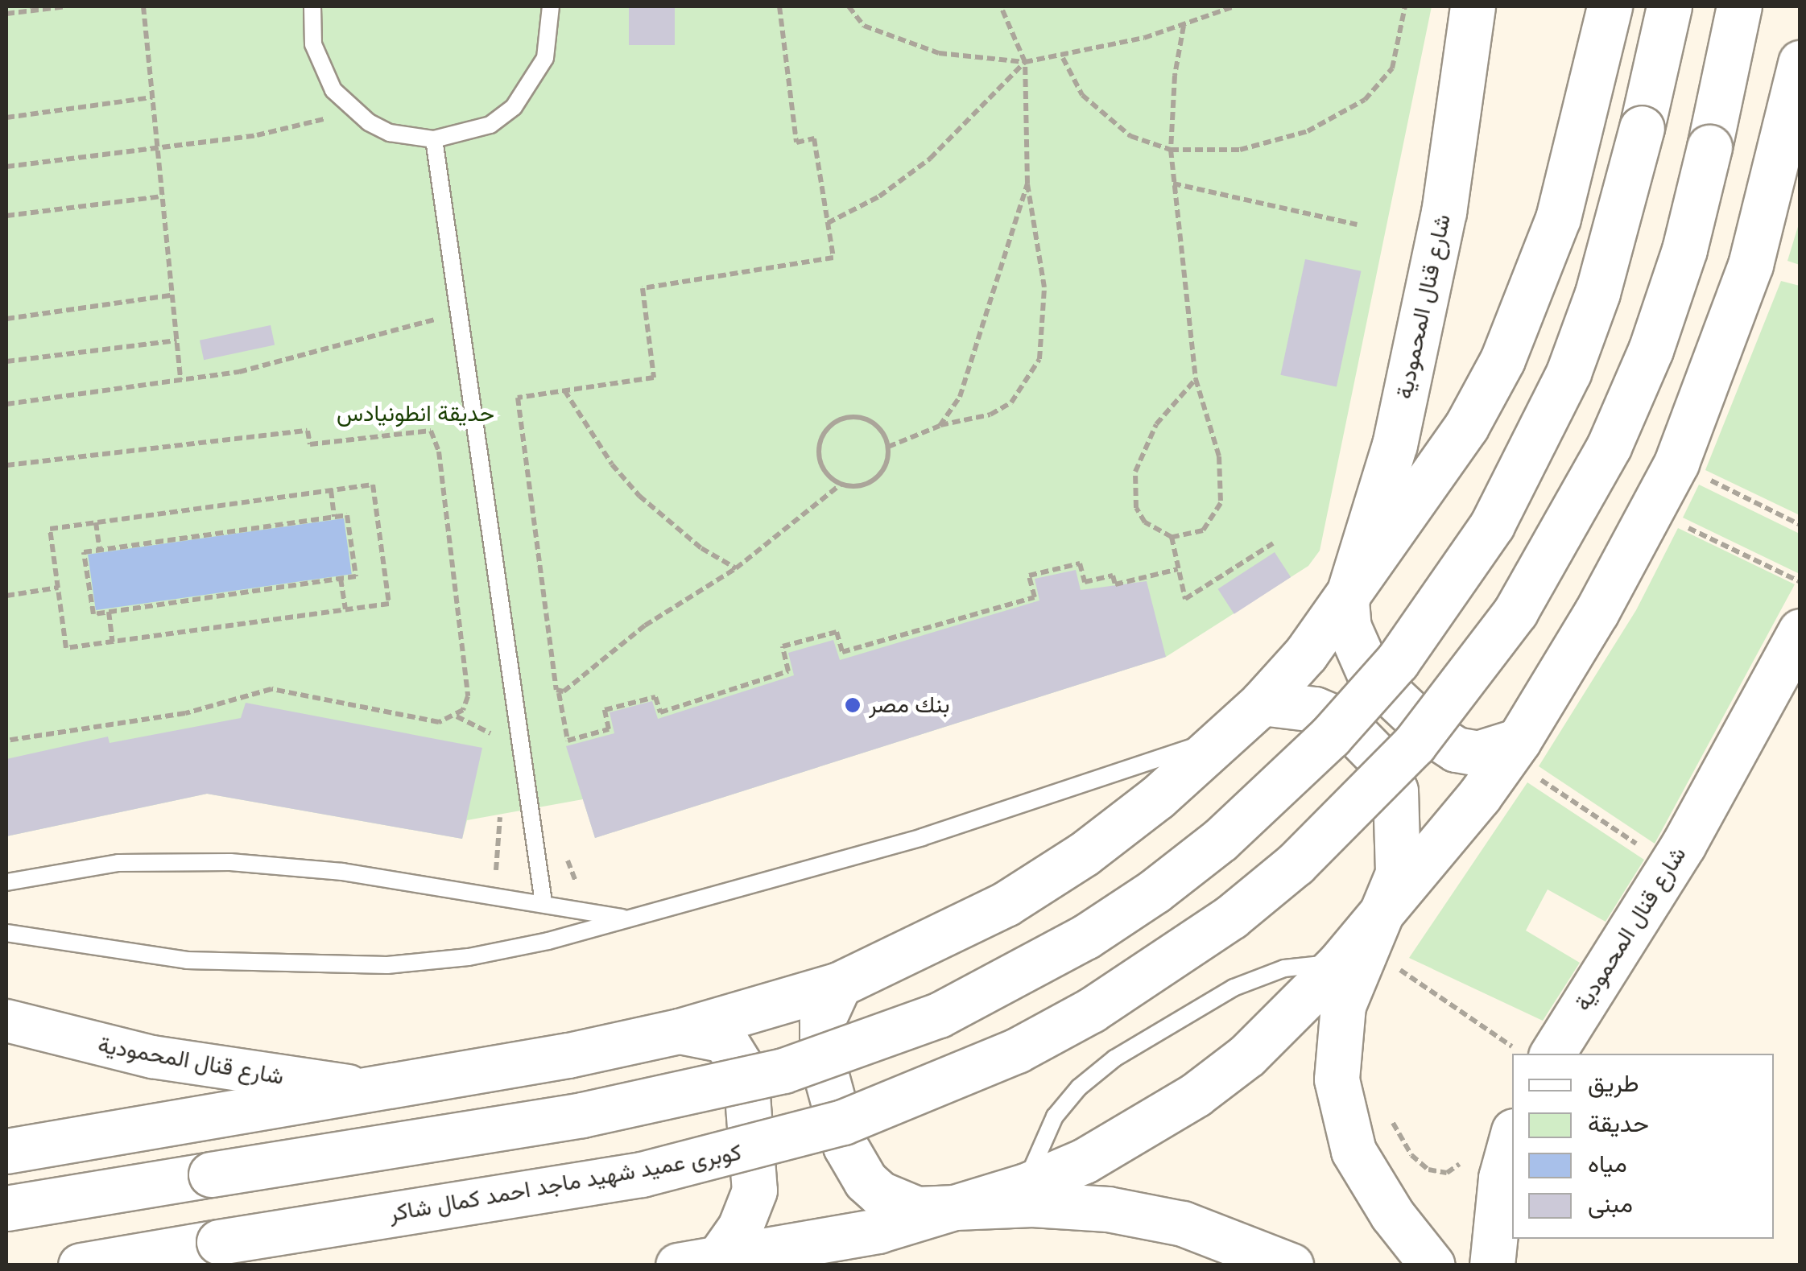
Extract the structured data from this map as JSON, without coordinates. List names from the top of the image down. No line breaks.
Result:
{"streets":{"main road":["شارع قنال المحمودية","كوبرى عميد شهيد ماجد احمد كمال شاكر"]},"parks":["حديقة انطونيادس"],"places":["بنك مصر"],"legend":["طريق","حديقة","مياه","مبنى"]}
